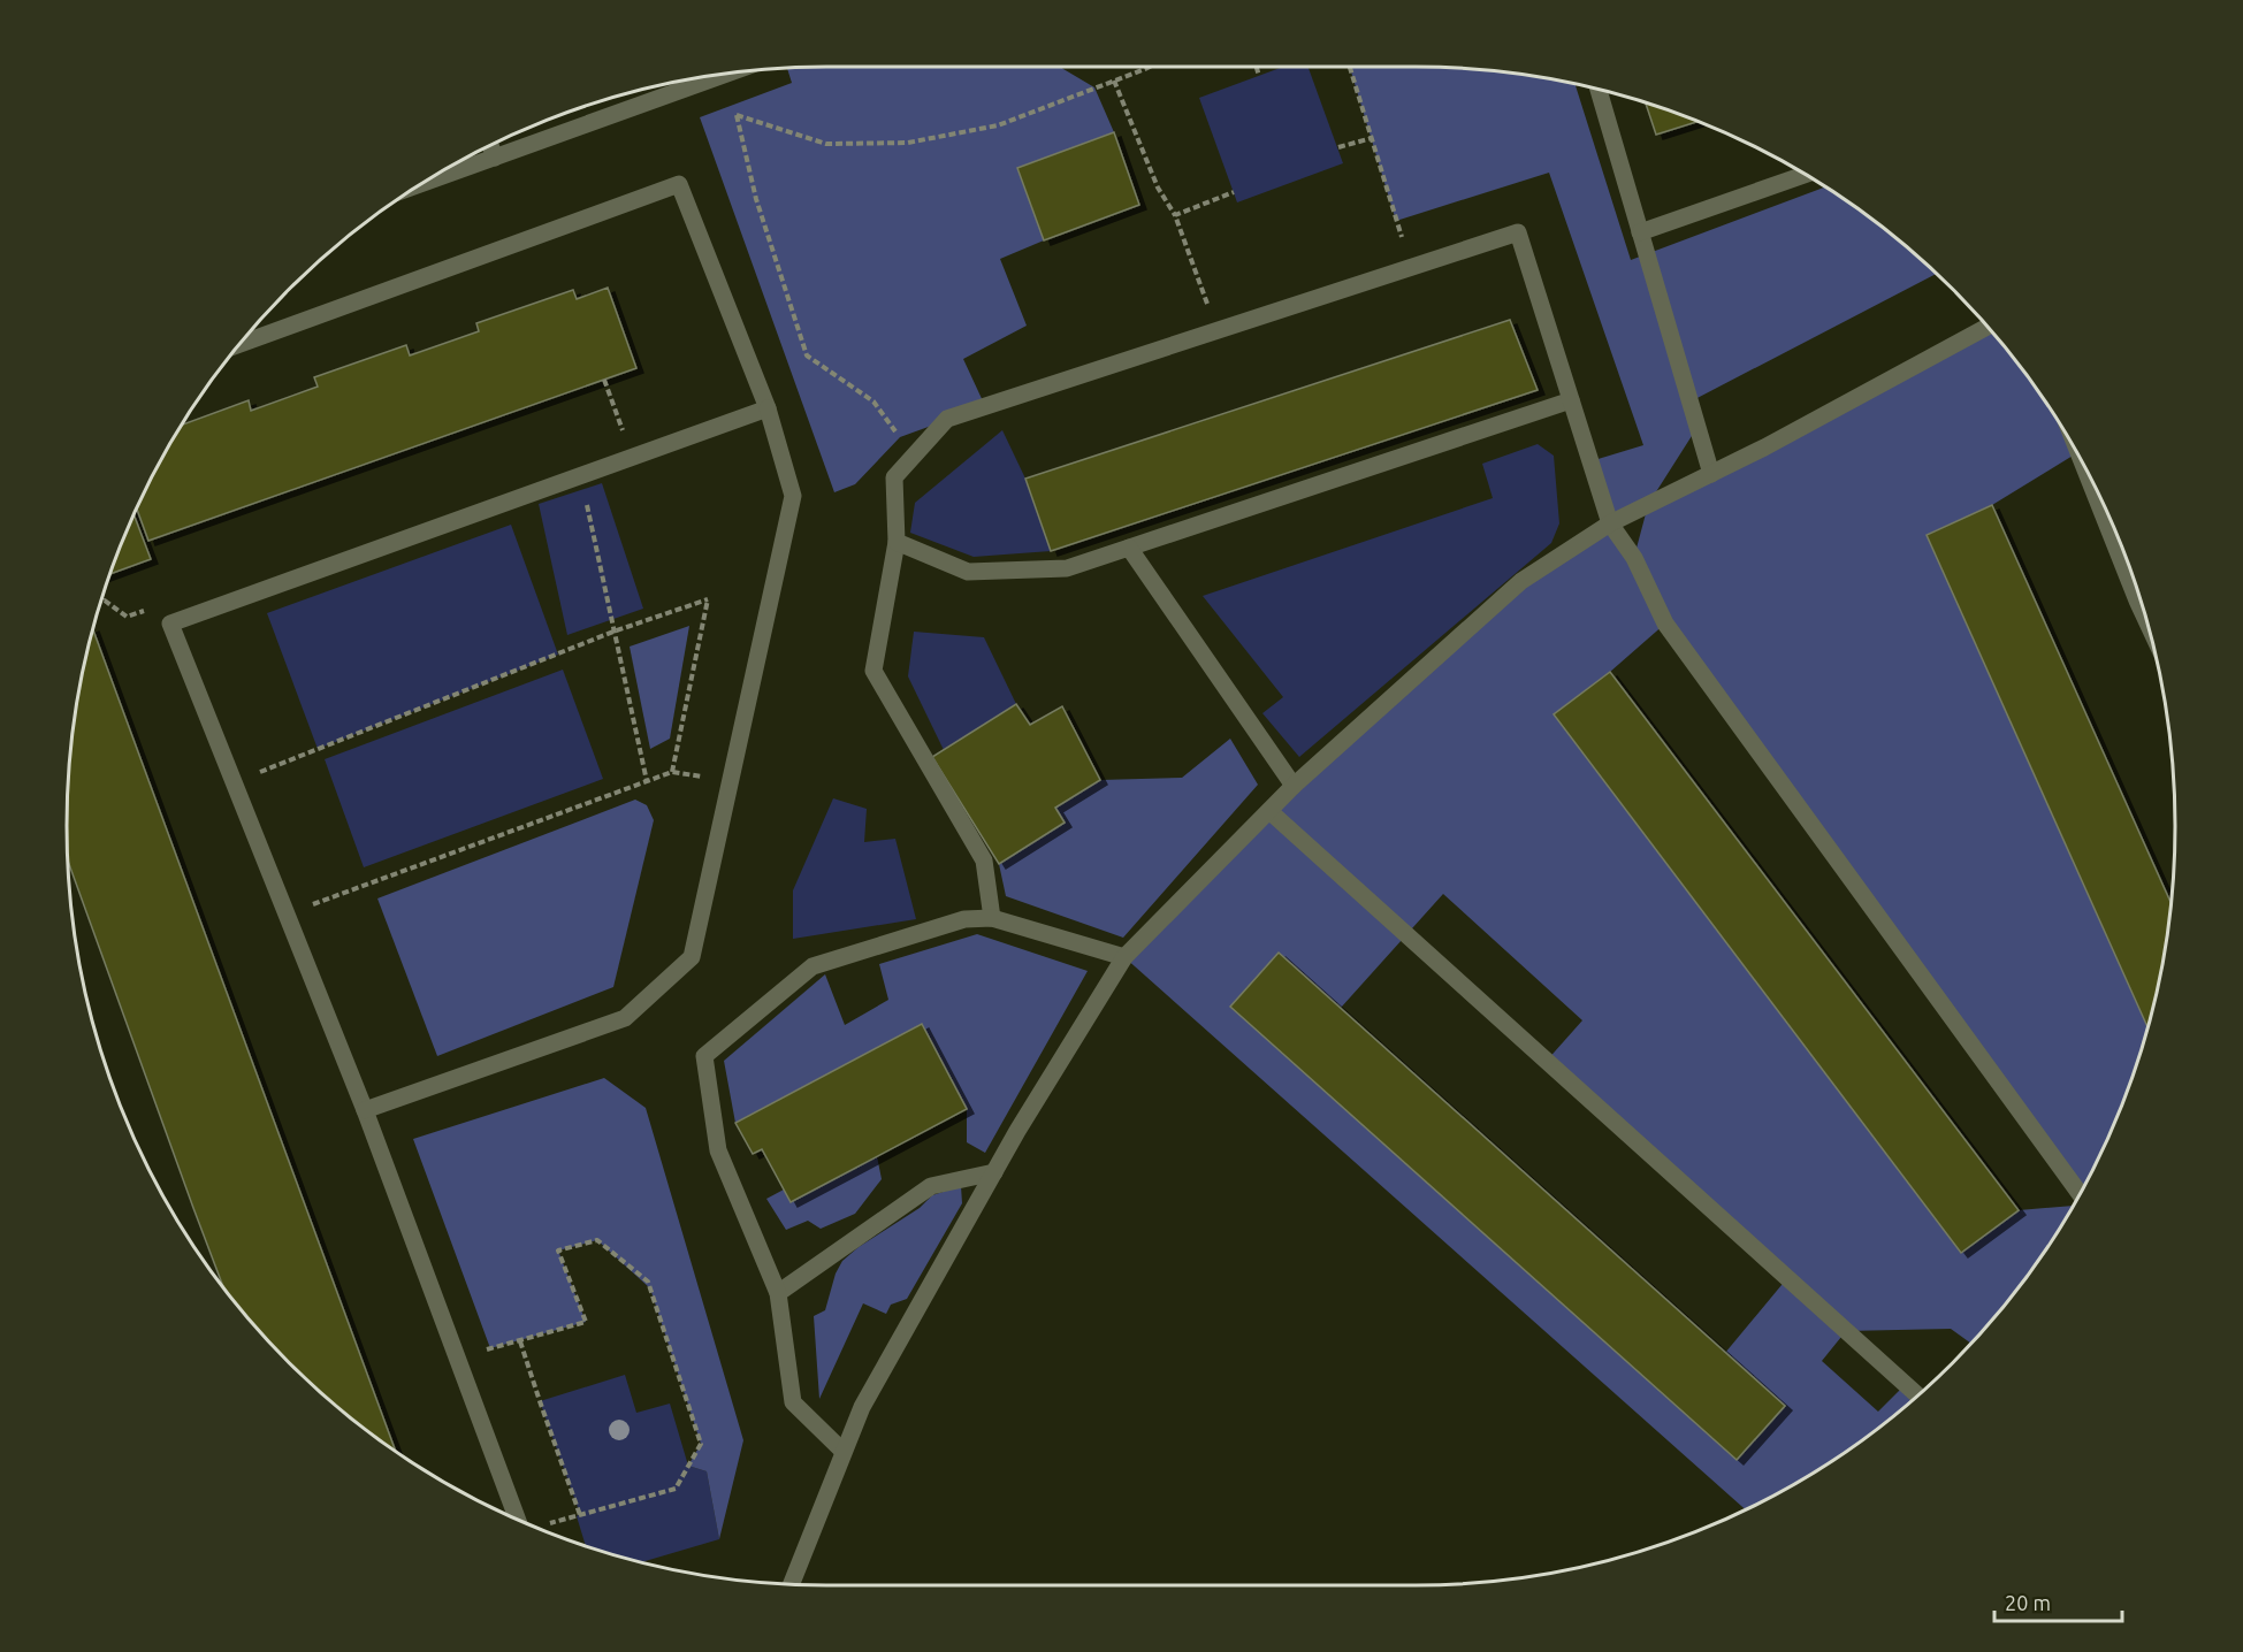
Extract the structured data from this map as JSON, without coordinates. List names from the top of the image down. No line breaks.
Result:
{"scale_bar":"20 m"}
